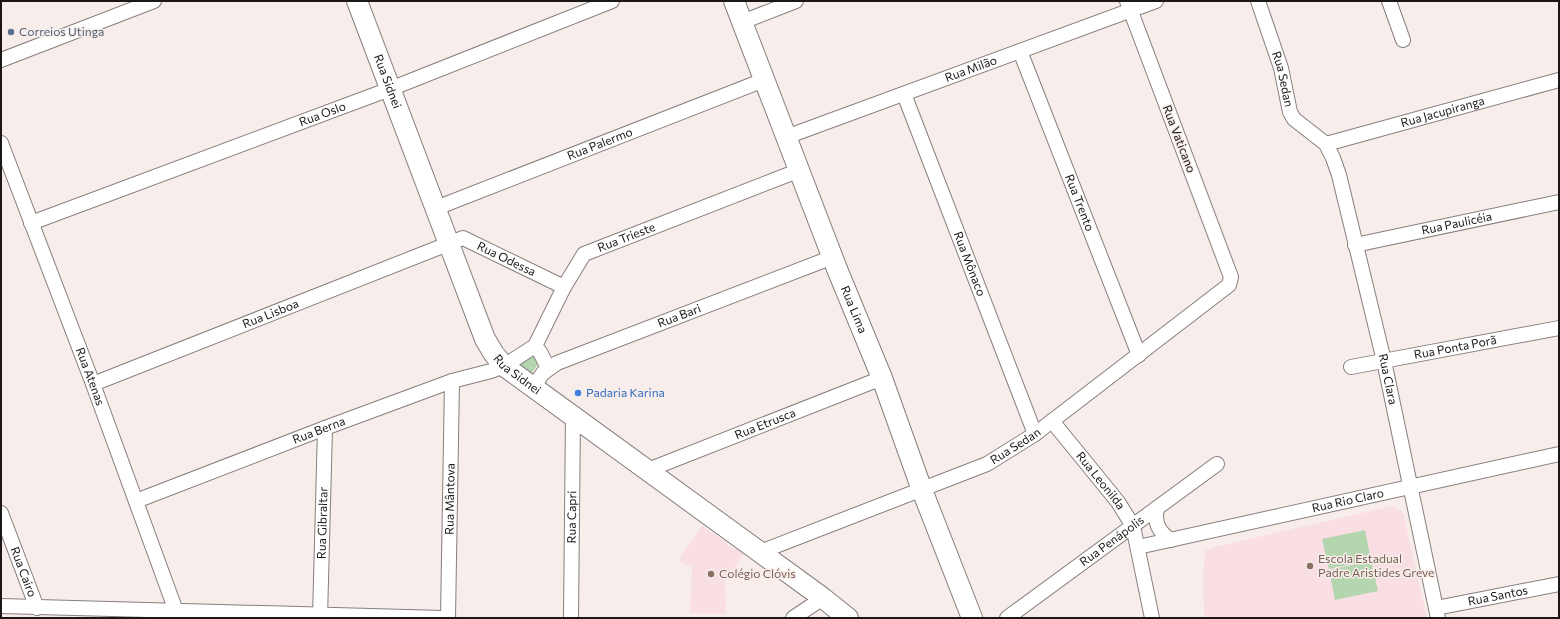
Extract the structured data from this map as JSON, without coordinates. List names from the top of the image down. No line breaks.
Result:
{"streets":{"main road":["Rua Sidnei","Rua Lima"],"street":["Rua Milão","Rua Sedan","Rua Jacupiranga","Rua Oslo","Rua Vaticano","Rua Palermo","Rua Trento","Rua Paulicéia","Rua Trieste","Rua Odessa","Rua Mônaco","Rua Lisboa","Rua Bari","Rua Ponta Porã","Rua Atenas","Rua Clara","Rua Etrusca","Rua Berna","Rua Leonilda","Rua Mântova","Rua Rio Claro","Rua Capri","Rua Gibraltar","Rua Penápolis","Rua Cairo","Rua Santos"]},"crossings":[["Rua Milão","Rua Vaticano"],["Rua Milão","Rua Trento"],["Rua Milão","Rua Mônaco"],["Rua Milão","Rua Lima"],["Rua Sedan","Rua Sidnei"],["Rua Sedan","Rua Jacupiranga"],["Rua Sedan","Rua Vaticano"],["Rua Sedan","Rua Trento"],["Rua Sedan","Rua Mônaco"],["Rua Sedan","Rua Lima"],["Rua Sedan","Rua Clara"],["Rua Sedan","Rua Leonilda"],["Rua Sidnei","Rua Oslo"],["Rua Sidnei","Rua Palermo"],["Rua Sidnei","Rua Odessa"],["Rua Sidnei","Rua Lisboa"],["Rua Sidnei","Rua Bari"],["Rua Sidnei","Rua Etrusca"],["Rua Sidnei","Rua Berna"],["Rua Sidnei","Rua Capri"],["Rua Jacupiranga","Rua Clara"],["Rua Oslo","Rua Atenas"],["Rua Palermo","Rua Lima"],["Rua Paulicéia","Rua Clara"],["Rua Trieste","Rua Odessa"],["Rua Trieste","Rua Lima"],["Rua Odessa","Rua Lisboa"],["Rua Lima","Rua Bari"],["Rua Lima","Rua Etrusca"],["Rua Lisboa","Rua Atenas"],["Rua Ponta Porã","Rua Clara"],["Rua Atenas","Rua Berna"],["Rua Clara","Rua Rio Claro"],["Rua Clara","Rua Santos"],["Rua Berna","Rua Mântova"],["Rua Berna","Rua Gibraltar"],["Rua Leonilda","Rua Rio Claro"],["Rua Leonilda","Rua Penápolis"]],"places":["Correios Utinga","Padaria Karina","Escola Estadual Padre Aristides Greve","Colégio Clóvis"]}
